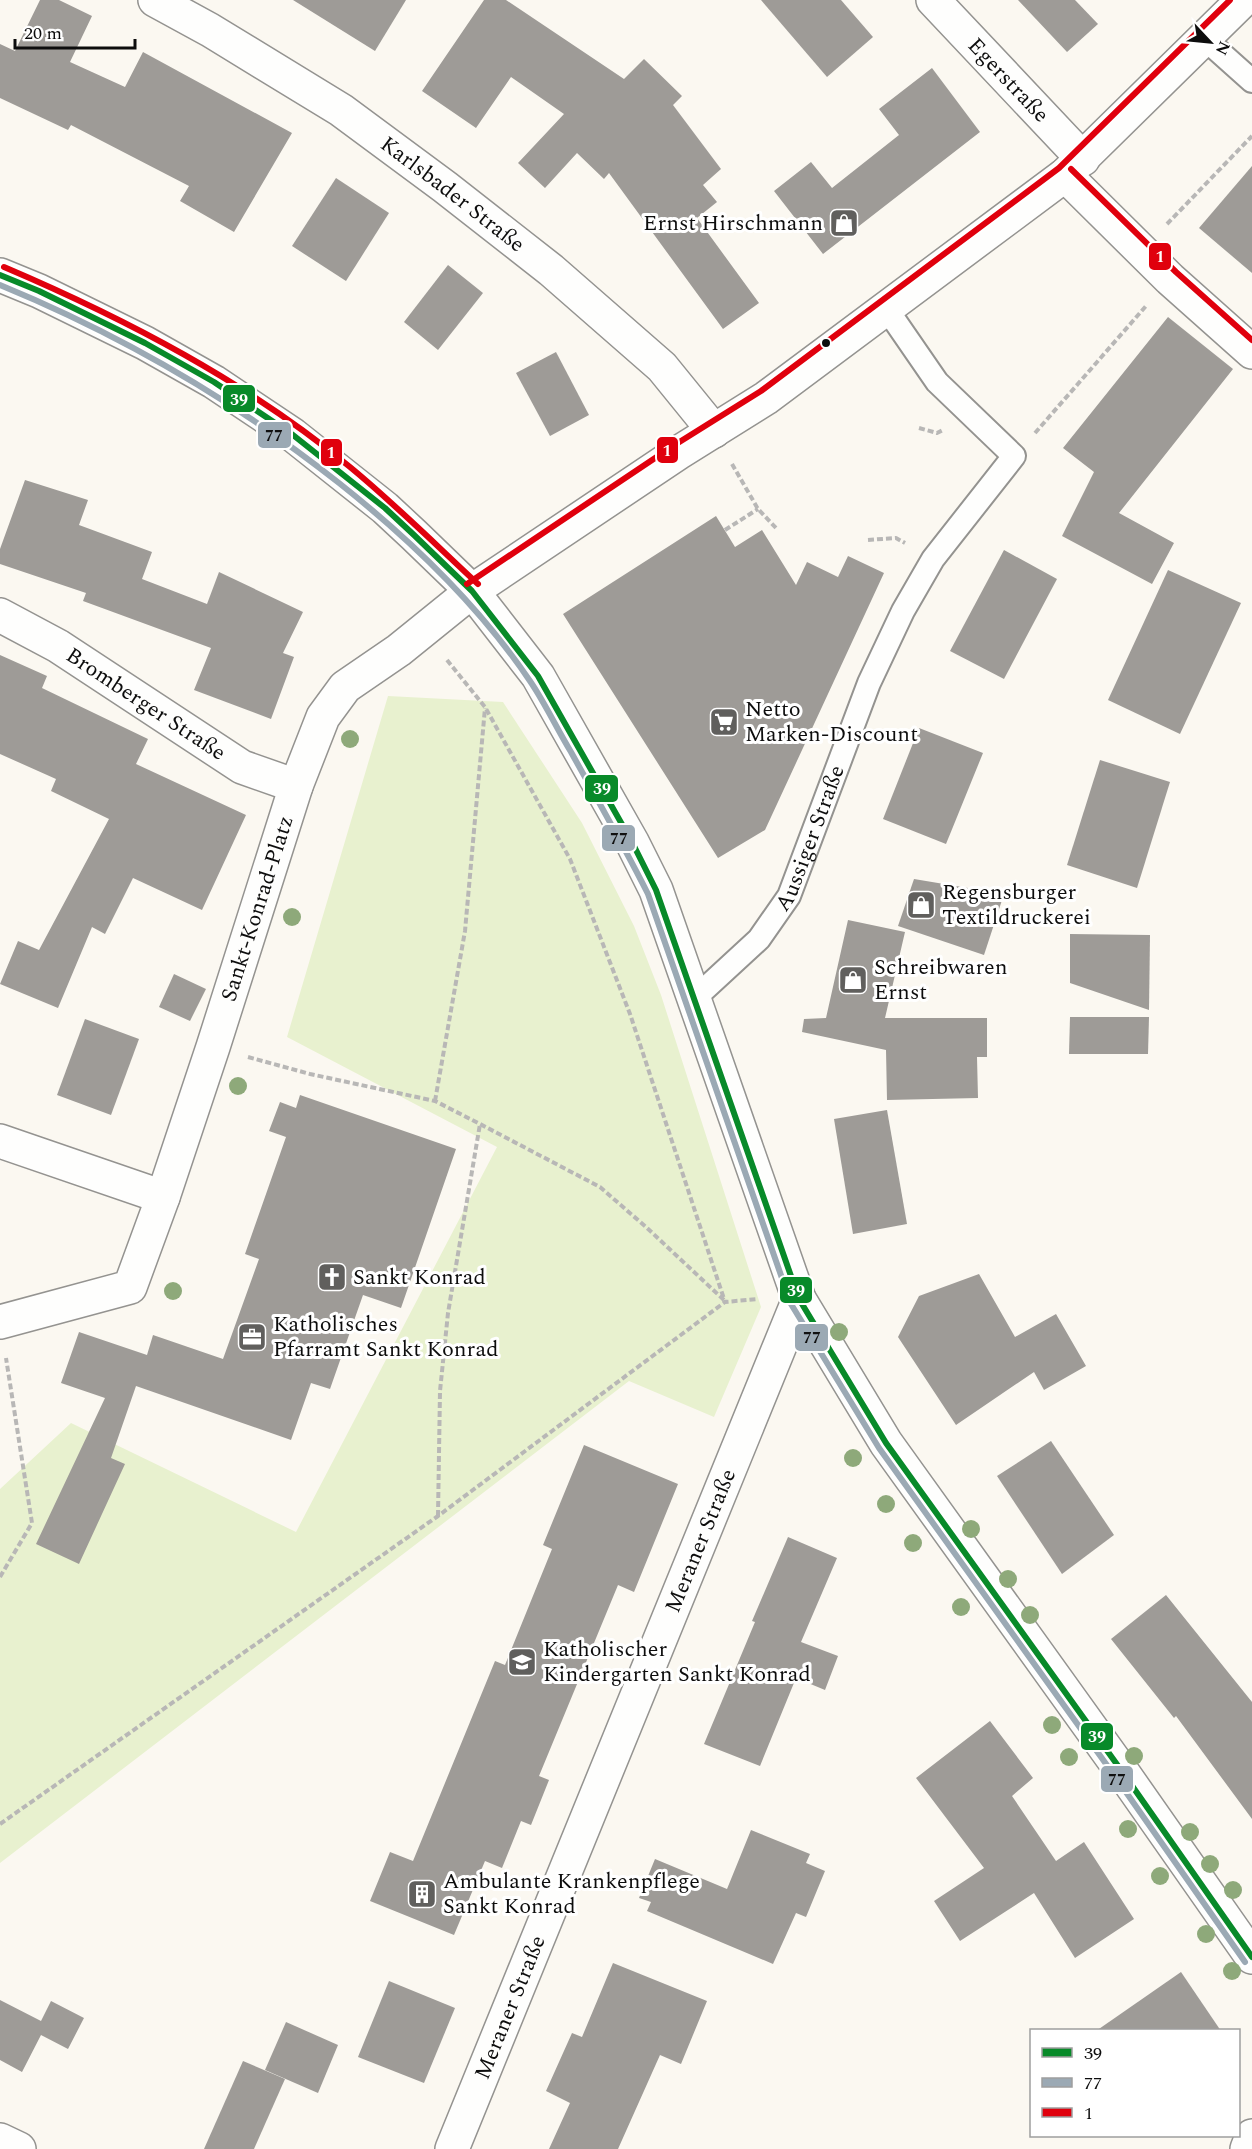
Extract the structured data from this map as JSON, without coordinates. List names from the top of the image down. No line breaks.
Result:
{"streets":{"street":["Egerstraße","Karlsbader Straße","Bromberger Straße","Sankt-Konrad-Platz","Meraner Straße"],"lane":["Aussiger Straße"]},"crossings":[["Bromberger Straße","Sankt-Konrad-Platz"]],"places":{"shop":["Ernst Hirschmann","Regensburger Textildruckerei","Schreibwaren Ernst"],"supermarket":["Netto Marken-Discount"],"church":["Sankt Konrad"],"office":["Katholisches Pfarramt Sankt Konrad"],"school or university":["Katholischer Kindergarten Sankt Konrad"],"building":["Ambulante Krankenpflege Sankt Konrad"]},"lines":["transit line 1","transit line 39","transit line 77"],"legend":["39","77","1"],"scale_bar":"20 m","north":"bottom right"}
